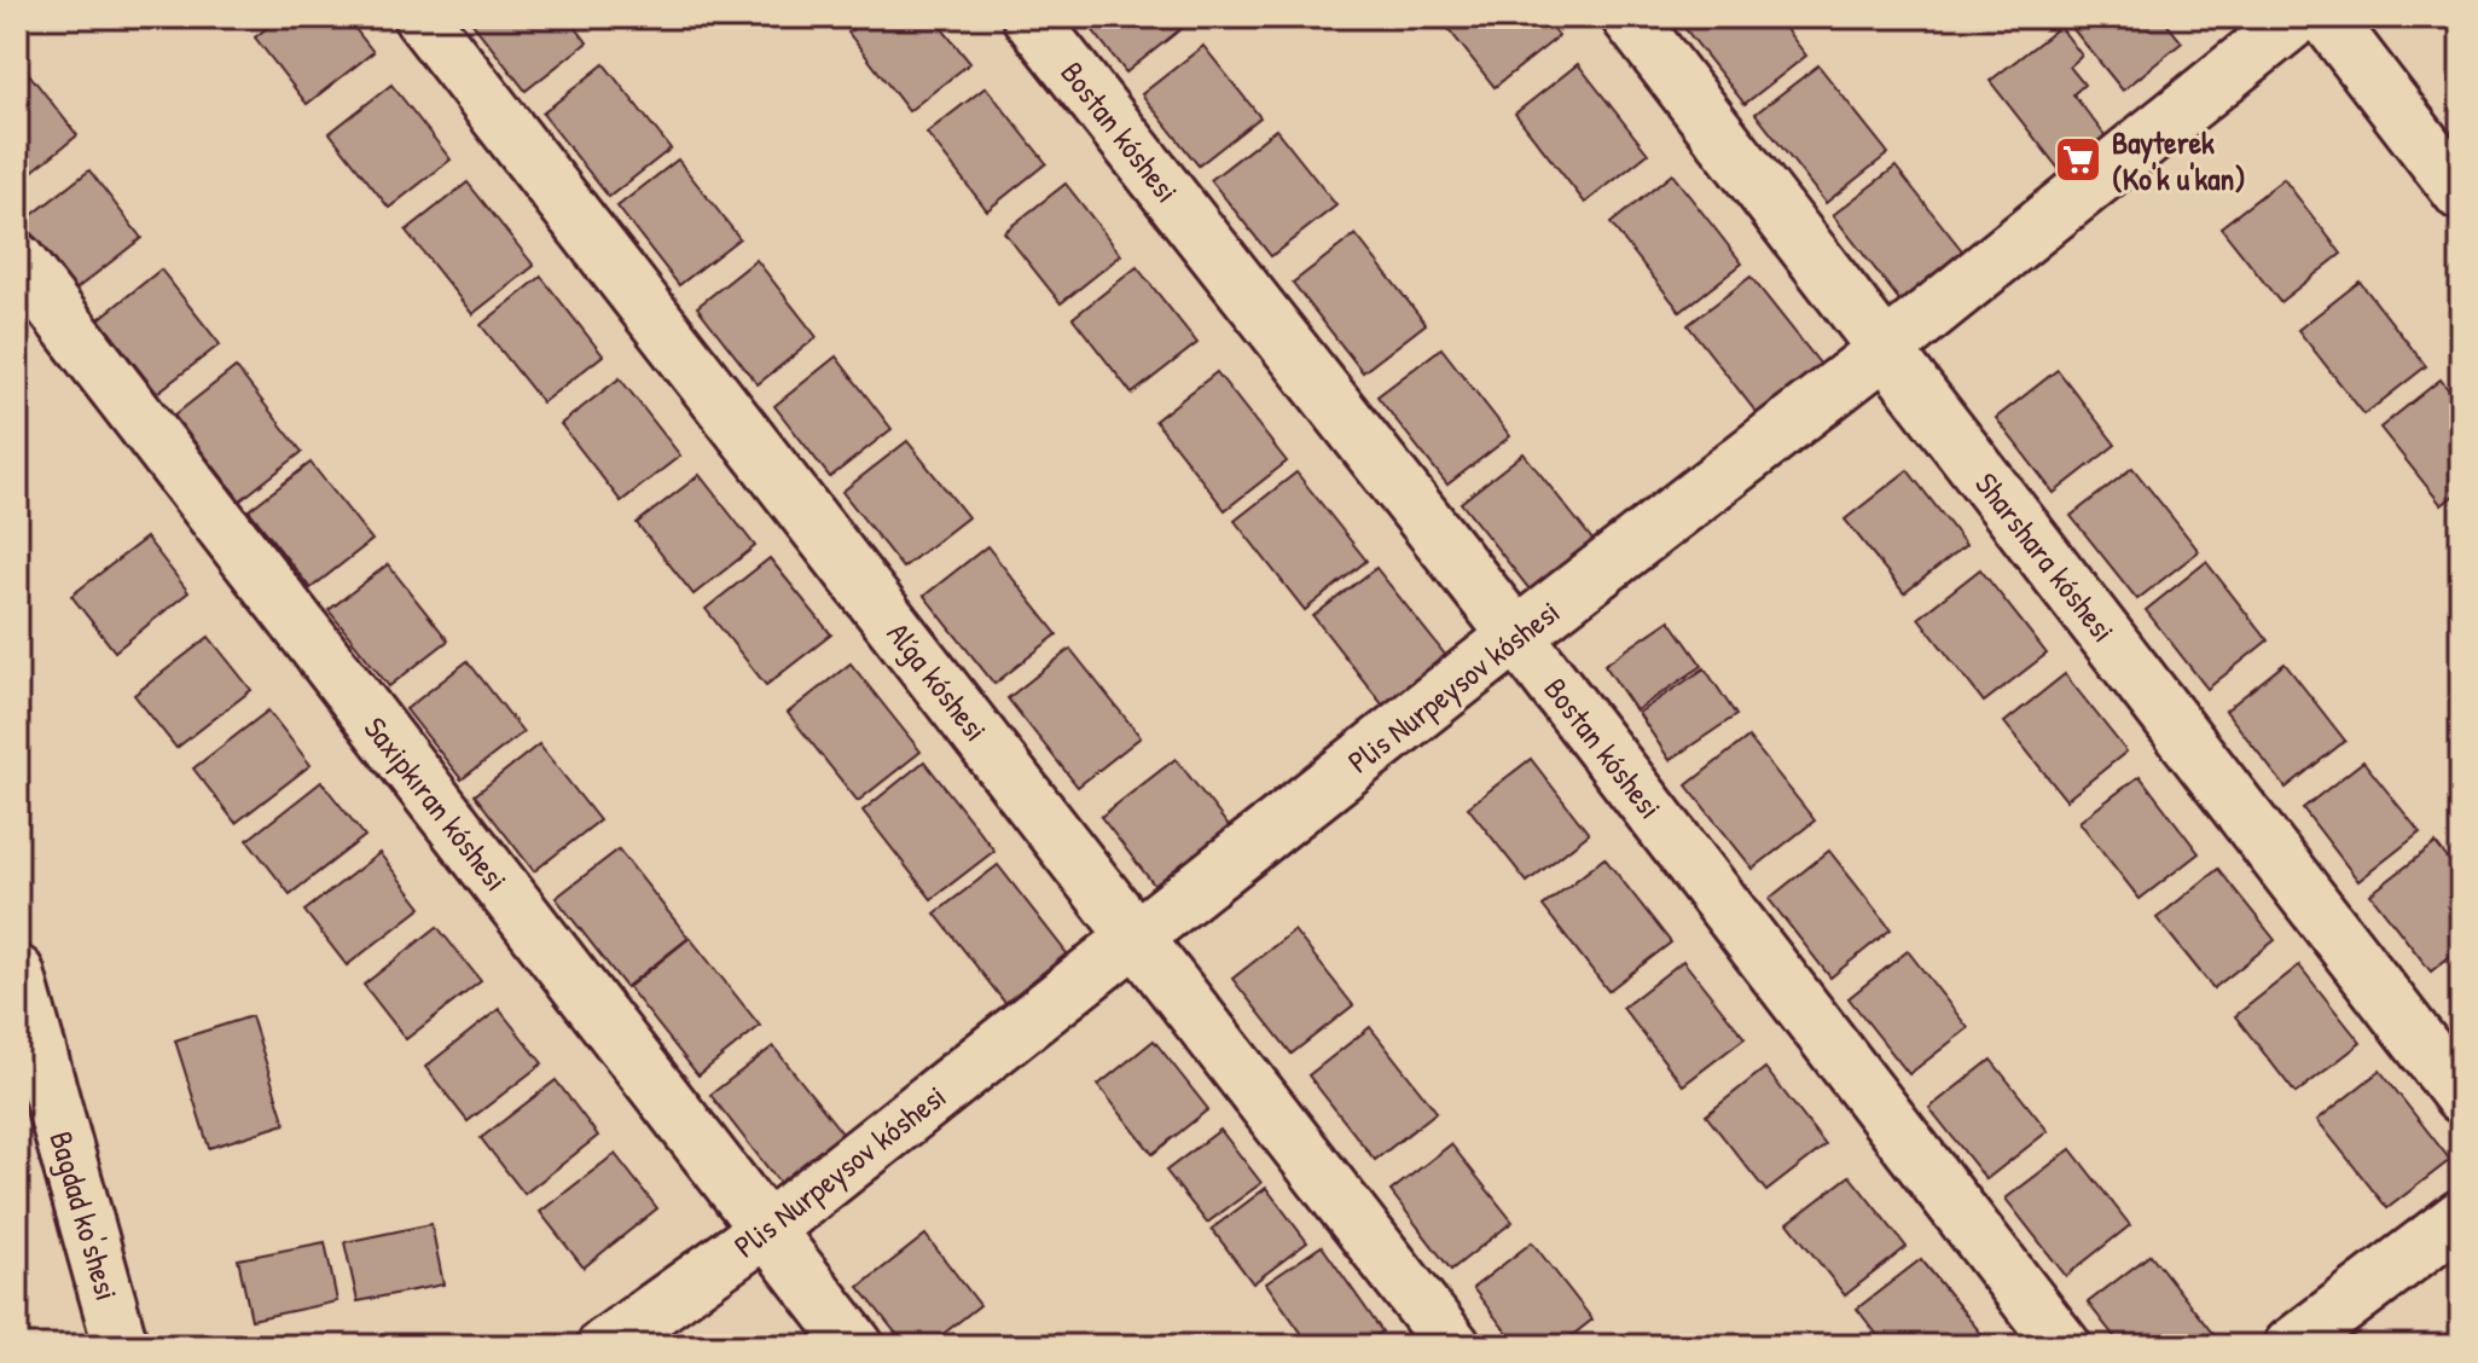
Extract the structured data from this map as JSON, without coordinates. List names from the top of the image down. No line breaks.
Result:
{"streets":{"street":["Bostan kóshesi","Sharshara kóshesi","Alǵa kóshesi","Plis Nurpeysov kóshesi","Saxipkıran kóshesi","Bagdad ko'shesi"]},"crossings":[["Bostan kóshesi","Plis Nurpeysov kóshesi"],["Sharshara kóshesi","Plis Nurpeysov kóshesi"],["Alǵa kóshesi","Plis Nurpeysov kóshesi"],["Plis Nurpeysov kóshesi","Saxipkıran kóshesi"]],"places":{"supermarket":["Bayterek (Ko'k u'kan)"]}}
